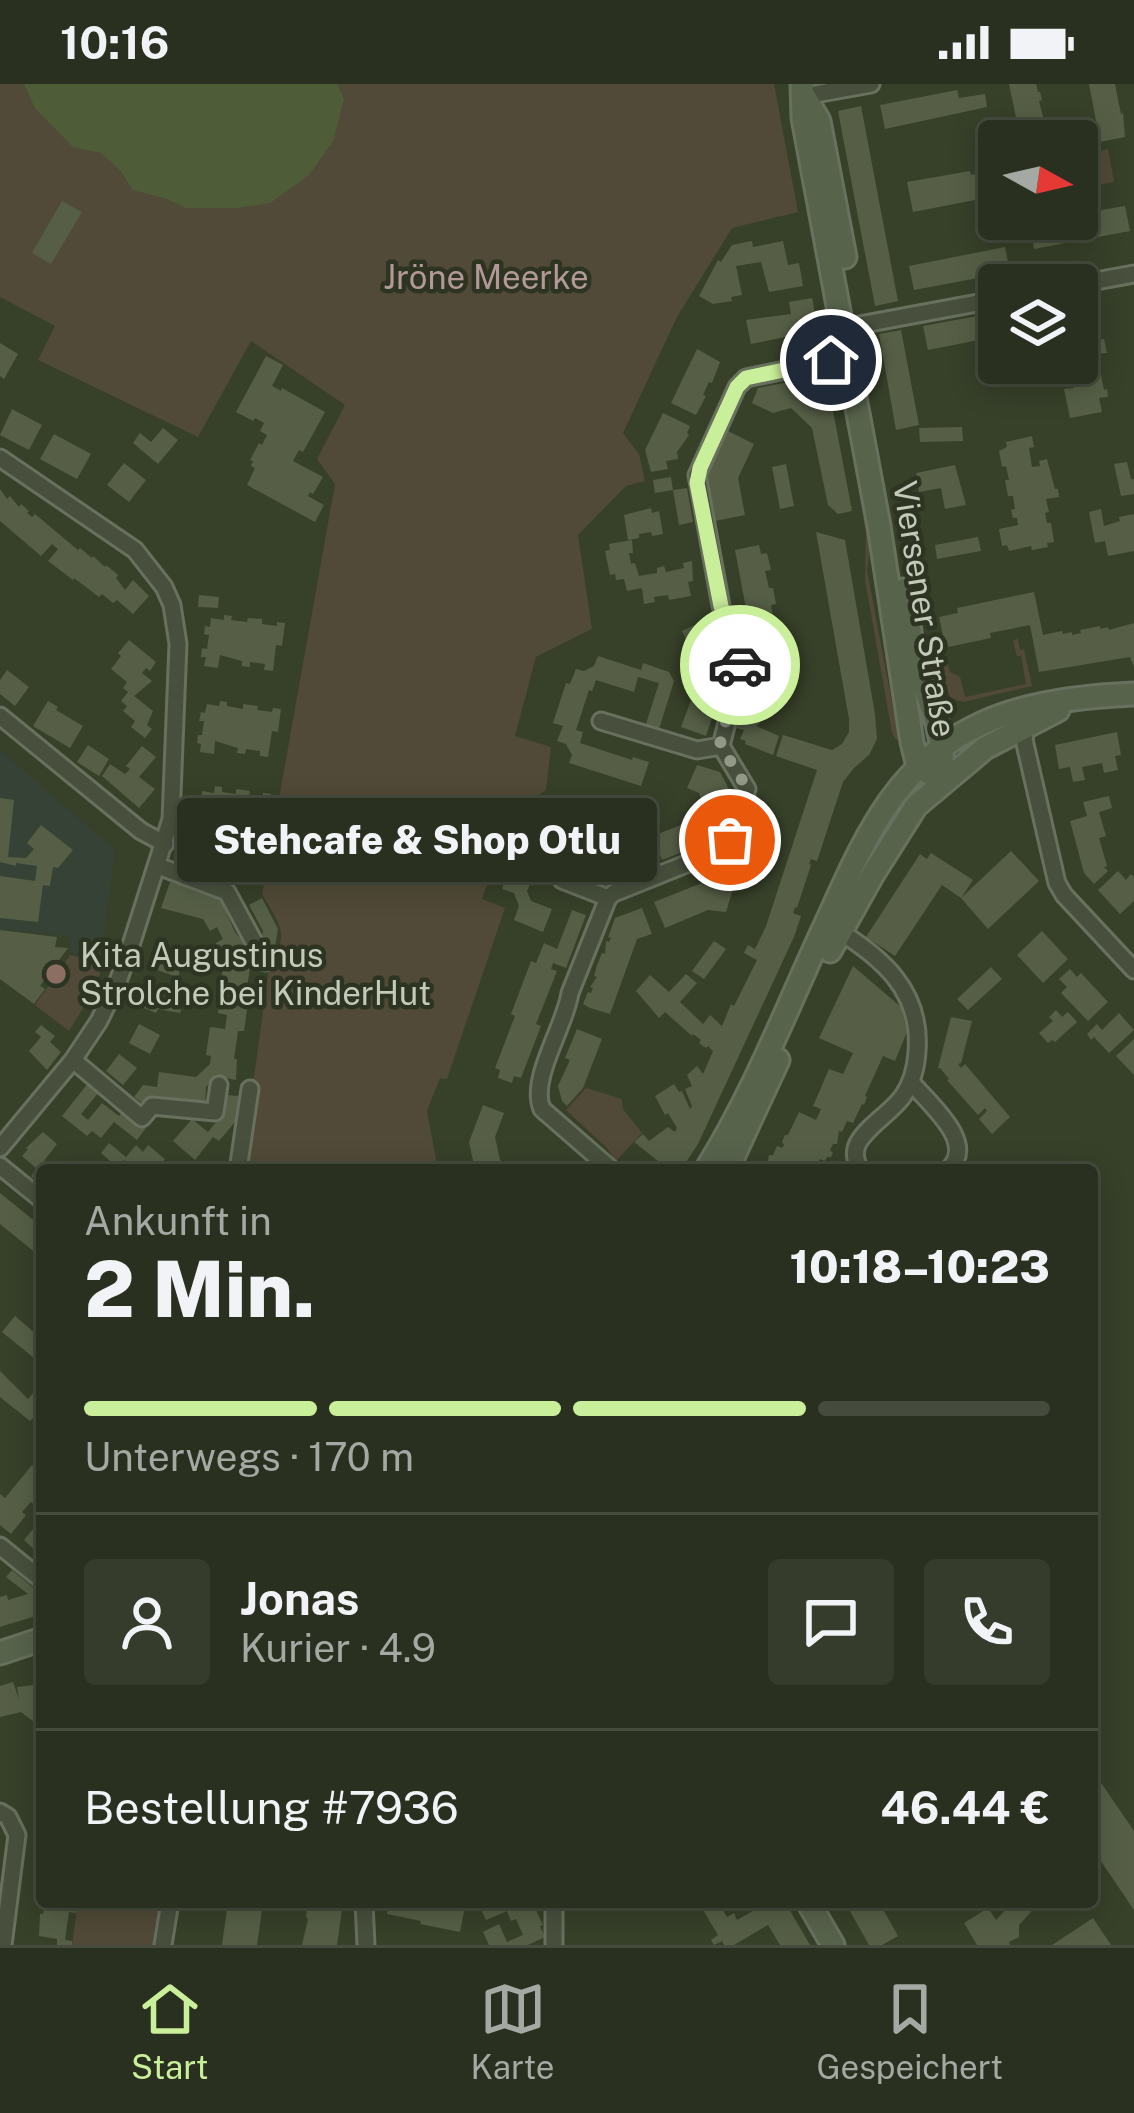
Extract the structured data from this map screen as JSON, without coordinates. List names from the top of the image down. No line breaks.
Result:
{"streets":{"main road":["Viersener Straße"]},"parks":["Jröne Meerke"],"places":["Stehcafe & Shop Otlu","Kita Augustinus Strolche bei KinderHut"],"north":"right","page":{"status":"10:16","bubble":"Stehcafe & Shop Otlu","heading":["2 Min.","Ankunft in","10:18–10:23"],"panel":["Jonas","Kurier · 4.9","Bestellung #7936","46.44 €"],"bar":"Unterwegs · 170 m","tabs":["Start","Karte","Gespeichert"]}}
